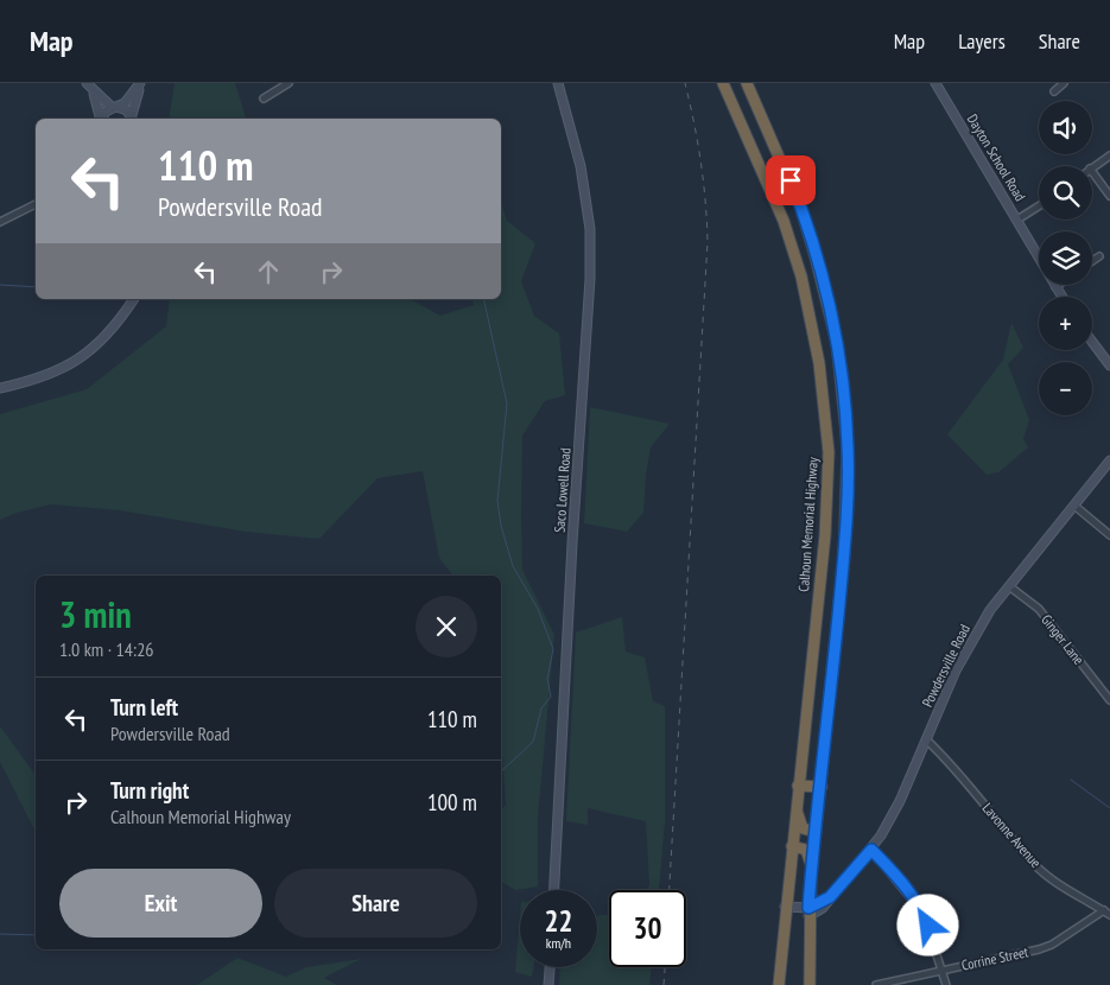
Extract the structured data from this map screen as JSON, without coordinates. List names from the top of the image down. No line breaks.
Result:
{"streets":{"highway":["Calhoun Memorial Highway"],"street":["Dayton School Road","Saco Lowell Road","Ginger Lane","Powdersville Road","Lavonne Avenue","Corrine Street"]},"crossings":[["Ginger Lane","Powdersville Road"],["Powdersville Road","Lavonne Avenue"],["Lavonne Avenue","Corrine Street"]],"page":{"header":"Map","nav":["Map","Layers","Share"],"map_buttons":["+","−"],"turn":["110 m","Powdersville Road"],"heading":["3 min","1.0 km · 14:26"],"list":[{"name":"Turn left","note":"Powdersville Road","value":"110 m"},{"name":"Turn right","note":"Calhoun Memorial Highway","value":"100 m"}],"buttons":["Exit","Share"],"speed":"22 km/h","limit":"30"}}
